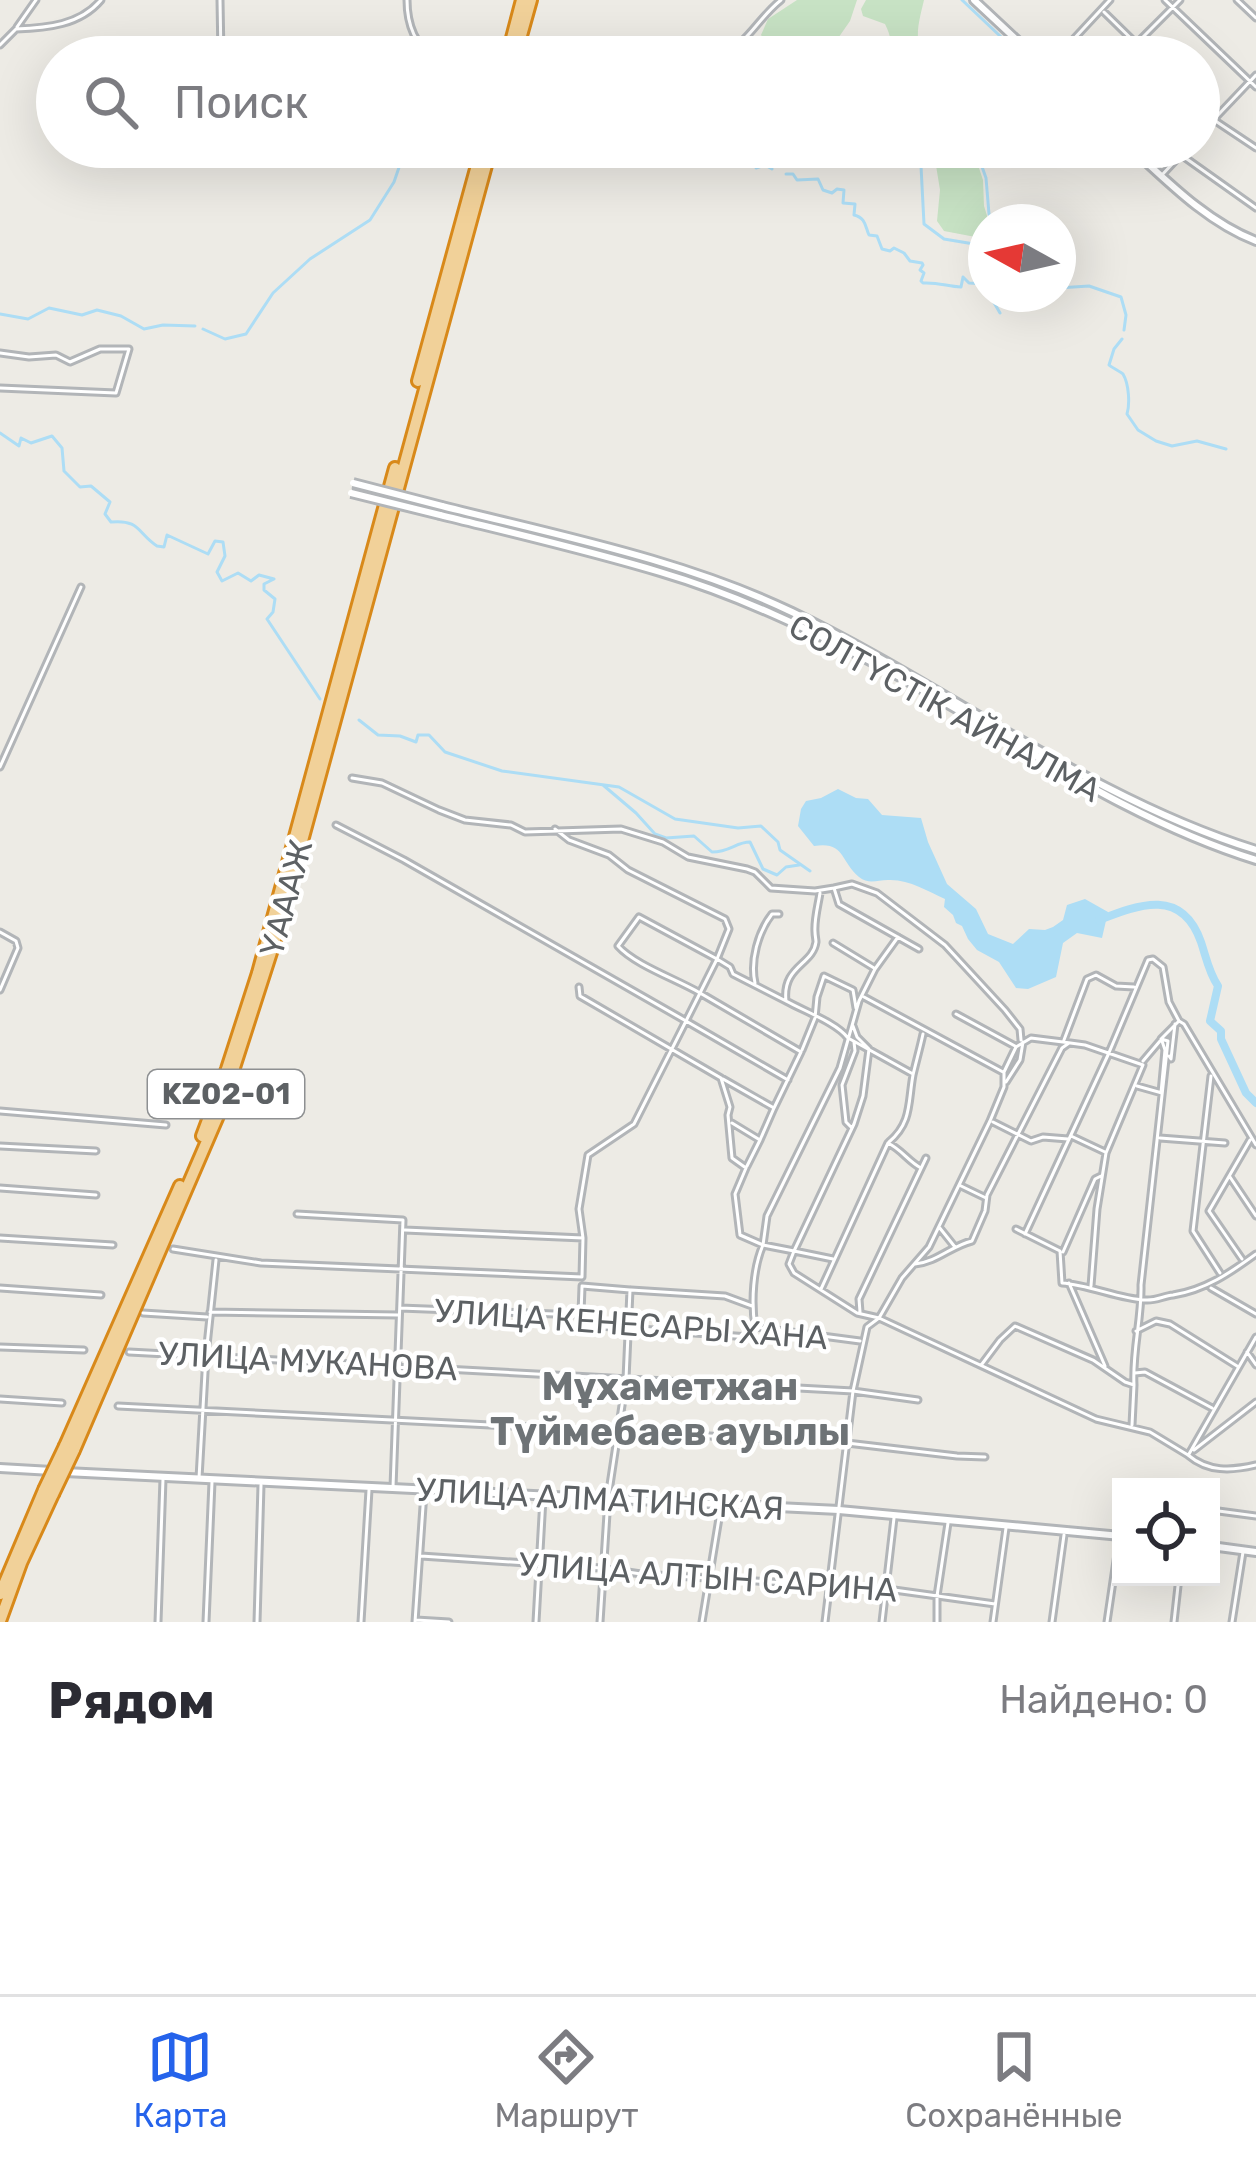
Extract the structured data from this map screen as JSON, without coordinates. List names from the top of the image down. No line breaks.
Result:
{"streets":{"highway":["ҮАААЖ","KZ02-01"],"street":["СОЛТҮСТІК АЙНАЛМА","УЛИЦА КЕНЕСАРЫ ХАНА","УЛИЦА МУКАНОВА","УЛИЦА АЛМАТИНСКАЯ","УЛИЦА АЛТЫН САРИНА"]},"districts":["Мұхаметжан Түймебаев ауылы"],"north":"left","page":{"search":"Поиск","heading":["Рядом","Найдено: 0"],"nav":["Карта","Маршрут","Сохранённые"]}}
